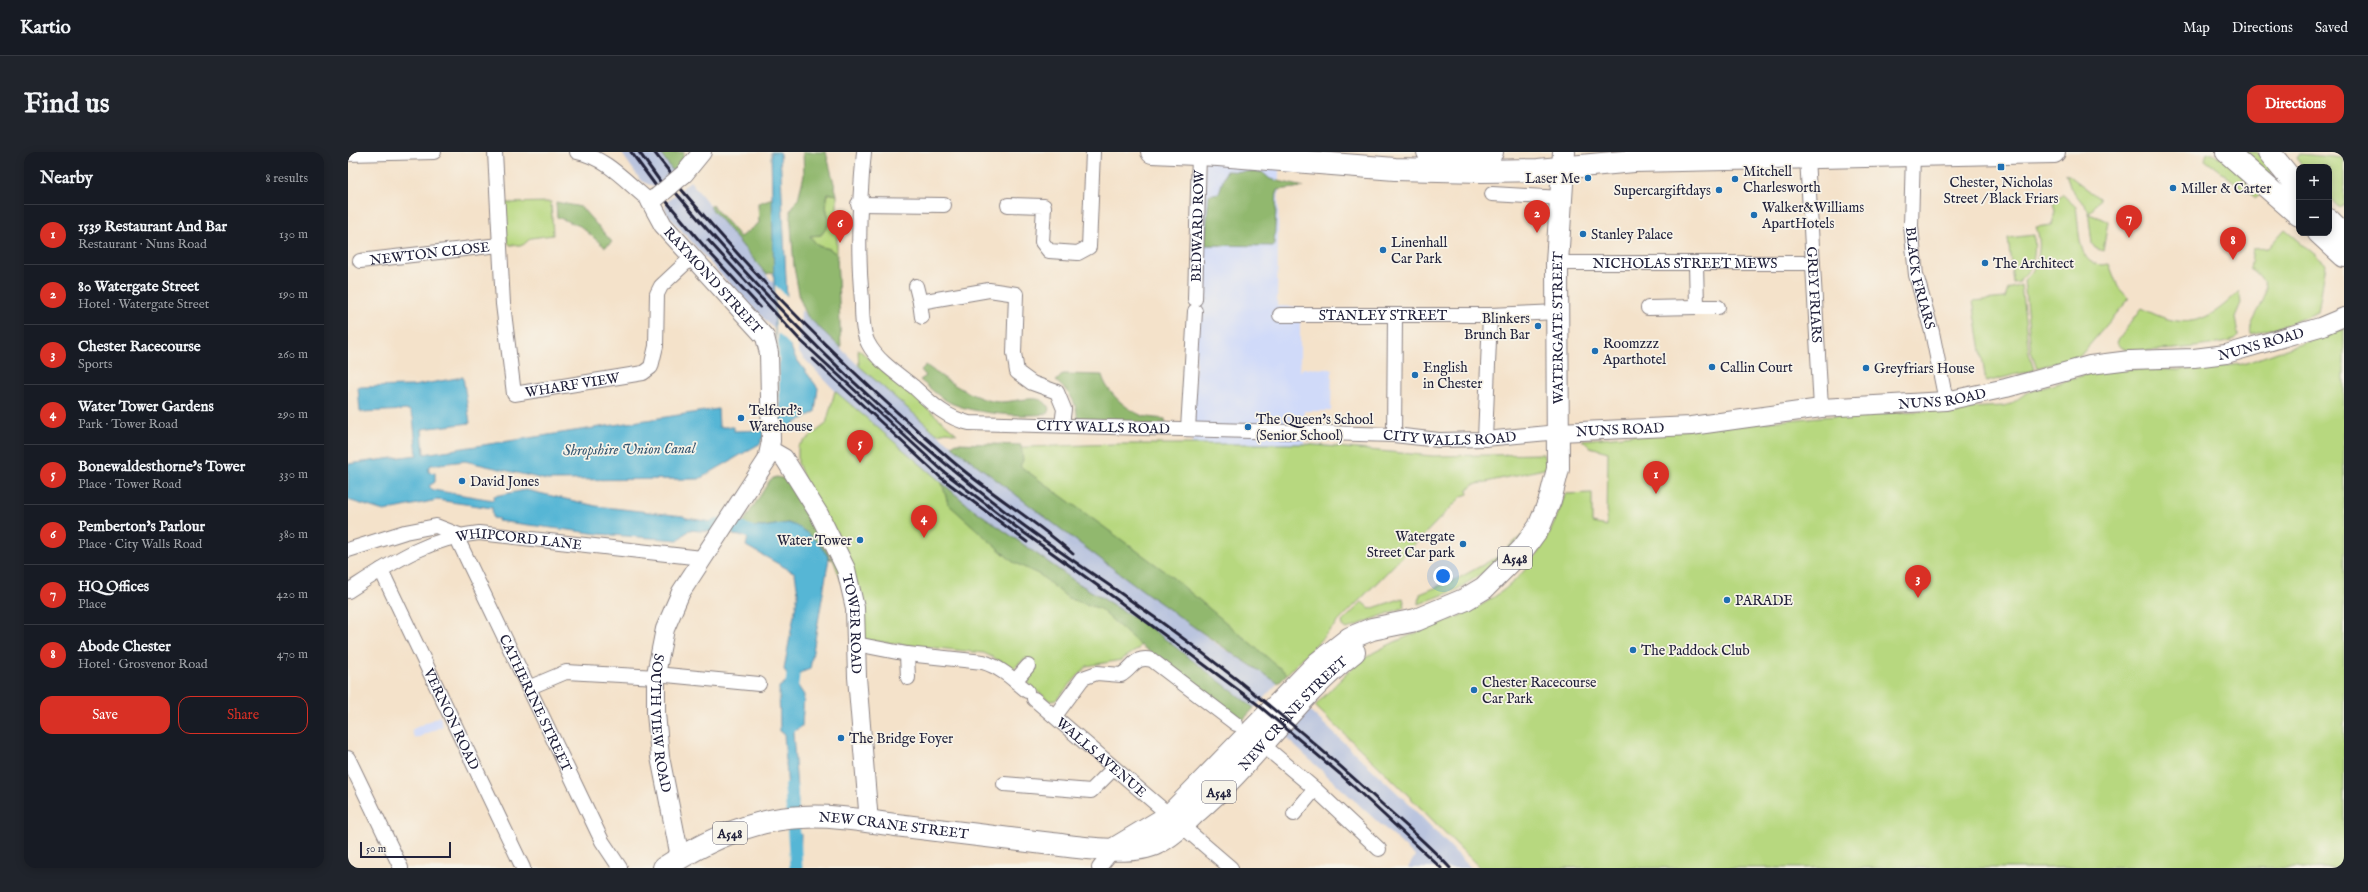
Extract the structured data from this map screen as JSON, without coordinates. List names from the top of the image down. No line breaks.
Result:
{"streets":{"main road":["WATERGATE STREET","A548","NEW CRANE STREET"],"street":["BEDWARD ROW","NEWTON CLOSE","NICHOLAS STREET MEWS","BLACK FRIARS","RAYMOND STREET","GREY FRIARS","STANLEY STREET","NUNS ROAD","WHARF VIEW","CITY WALLS ROAD","WHIPCORD LANE","TOWER ROAD","CATHERINE STREET","VERNON ROAD","SOUTH VIEW ROAD","WALLS AVENUE"]},"crossings":[["BEDWARD ROW","CITY WALLS ROAD"],["NEWTON CLOSE","WHARF VIEW"],["NICHOLAS STREET MEWS","GREY FRIARS"],["NICHOLAS STREET MEWS","WATERGATE STREET"],["BLACK FRIARS","NUNS ROAD"],["RAYMOND STREET","WHARF VIEW"],["RAYMOND STREET","TOWER ROAD"],["RAYMOND STREET","SOUTH VIEW ROAD"],["GREY FRIARS","NUNS ROAD"],["STANLEY STREET","WATERGATE STREET"],["WATERGATE STREET","NUNS ROAD"],["WATERGATE STREET","CITY WALLS ROAD"],["WATERGATE STREET","NEW CRANE STREET"],["NUNS ROAD","CITY WALLS ROAD"],["WHIPCORD LANE","CATHERINE STREET"],["WHIPCORD LANE","VERNON ROAD"],["WHIPCORD LANE","SOUTH VIEW ROAD"],["TOWER ROAD","NEW CRANE STREET"],["TOWER ROAD","SOUTH VIEW ROAD"],["TOWER ROAD","WALLS AVENUE"],["NEW CRANE STREET","SOUTH VIEW ROAD"],["NEW CRANE STREET","WALLS AVENUE"]],"water":["Shropshire Union Canal"],"places":{"transit":["Chester, Nicholas Street / Black Friars"],"other":["Laser Me","Mitchell Charlesworth","Miller & Carter","Supercargiftdays","Walker&Williams ApartHotels","Stanley Palace","Linenhall Car Park","The Architect","Blinkers Brunch Bar","Roomzzz Aparthotel","Callin Court","Greyfriars House","English in Chester","Telford's Warehouse","The Queen's School (Senior School)","David Jones","Water Tower","Watergate Street Car park","PARADE","The Paddock Club","Chester Racecourse Car Park","The Bridge Foyer"]},"scale_bar":"50 m","page":{"header":"Kartio","nav":["Map","Directions","Saved"],"buttons":["Directions",["Save","Share"]],"title":"Find us","heading":["Nearby","8 results"],"map_buttons":["+","−"],"pins":["2","7","6","8","5","1","4","3"],"list":[{"mark":"1","name":"1539 Restaurant And Bar","note":"Restaurant · Nuns Road","value":"130 m"},{"mark":"2","name":"80 Watergate Street","note":"Hotel · Watergate Street","value":"190 m"},{"mark":"3","name":"Chester Racecourse","note":"Sports","value":"260 m"},{"mark":"4","name":"Water Tower Gardens","note":"Park · Tower Road","value":"290 m"},{"mark":"5","name":"Bonewaldesthorne's Tower","note":"Place · Tower Road","value":"330 m"},{"mark":"6","name":"Pemberton's Parlour","note":"Place · City Walls Road","value":"380 m"},{"mark":"7","name":"HQ Offices","note":"Place","value":"420 m"},{"mark":"8","name":"Abode Chester","note":"Hotel · Grosvenor Road","value":"470 m"}],"scale":"50 m"}}
